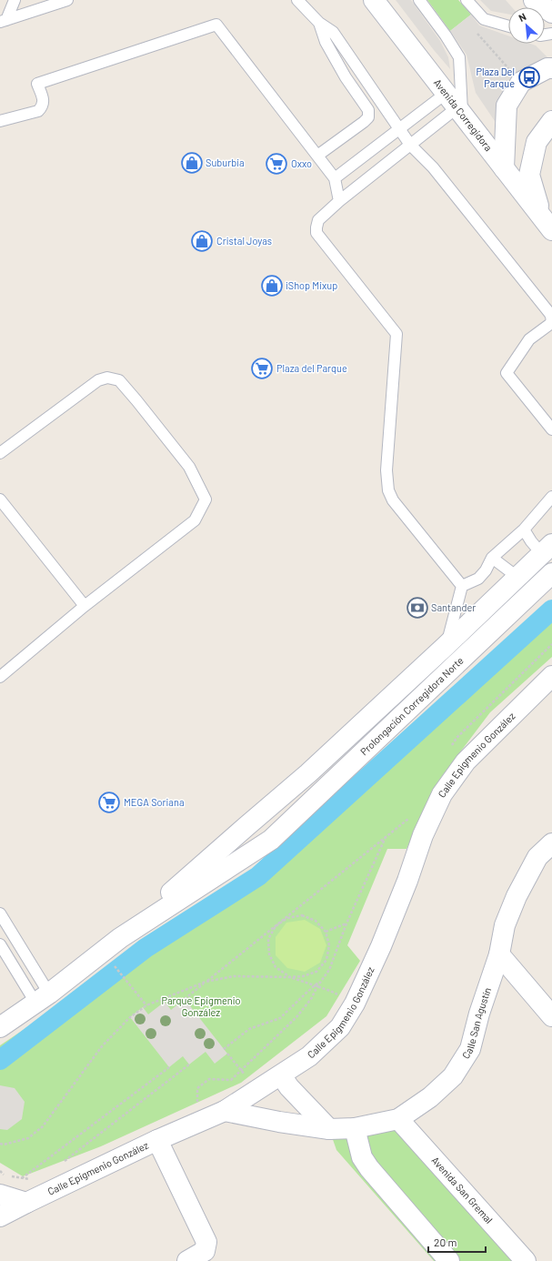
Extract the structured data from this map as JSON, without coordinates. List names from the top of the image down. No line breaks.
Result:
{"streets":{"main road":["Avenida Corregidora","Prolongación Corregidora Norte","Calle Epigmenio González","Calle San Agustín","Avenida San Gremal"]},"crossings":[["Calle Epigmenio González","Calle San Agustín"],["Calle San Agustín","Avenida San Gremal"]],"parks":["Parque Epigmenio González"],"places":{"bus stop":["Plaza Del Parque"],"shop":["Suburbia","Cristal Joyas","iShop Mixup"],"supermarket":["Oxxo","Plaza del Parque","MEGA Soriana"],"bank":["Santander"]},"scale_bar":"20 m","north":"top left"}
